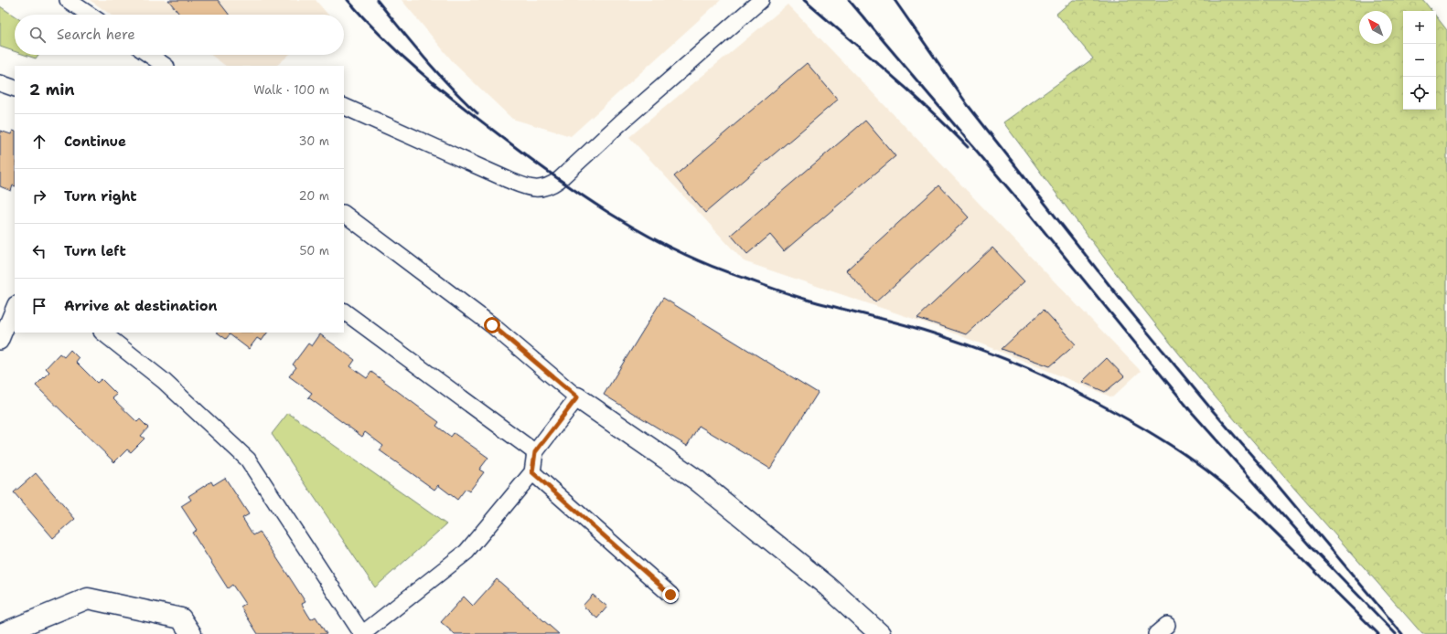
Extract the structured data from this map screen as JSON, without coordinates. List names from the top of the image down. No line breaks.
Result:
{"north":"top left","page":{"map_buttons":["+","−"],"search":"Search here","heading":["2 min","Walk · 100 m"],"list":[["Continue","30 m"],["Turn right","20 m"],["Turn left","50 m"],"Arrive at destination"]}}
